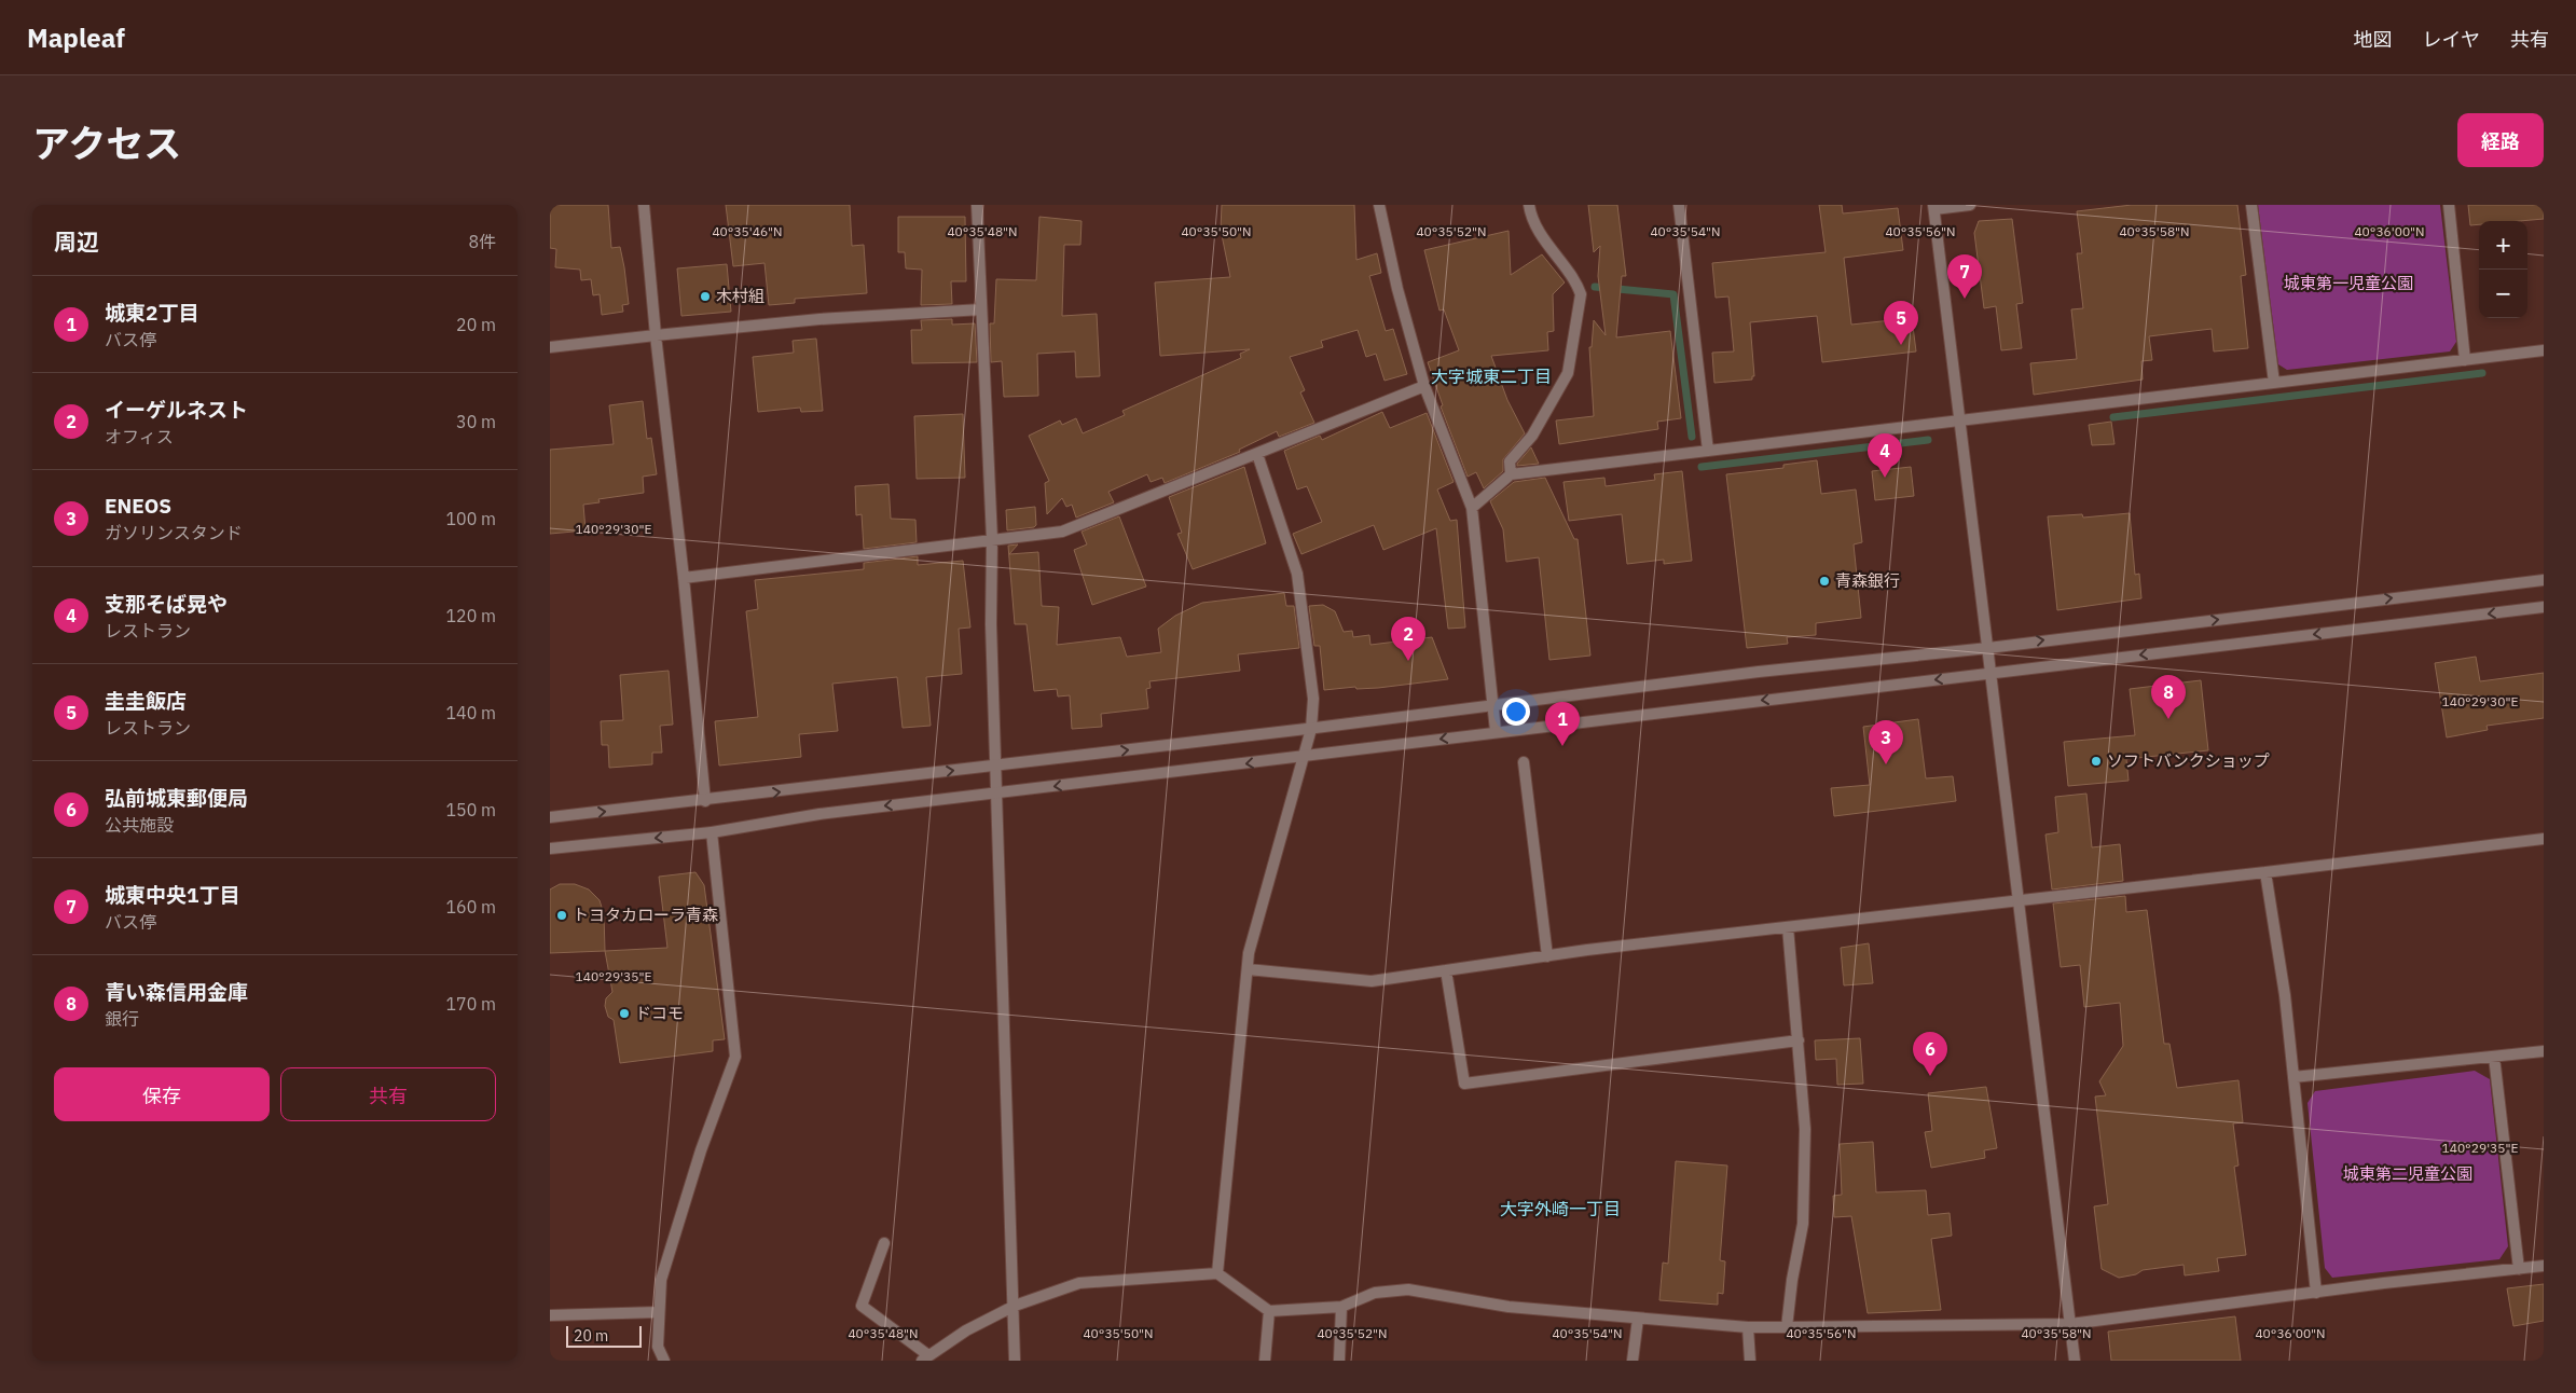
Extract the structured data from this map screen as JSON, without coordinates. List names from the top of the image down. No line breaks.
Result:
{"districts":["大字城東二丁目","大字外崎一丁目"],"parks":["城東第一児童公園","城東第二児童公園"],"places":["木村組","青森銀行","ソフトバンクショップ","トヨタカローラ青森","ドコモ"],"scale_bar":"20 m","page":{"header":"Mapleaf","nav":["地図","レイヤ","共有"],"title":"アクセス","buttons":["経路",["保存","共有"]],"heading":["周辺","8件"],"map_buttons":["+","−"],"pins":["7","5","4","2","8","1","3","6"],"list":[{"mark":"1","name":"城東2丁目","note":"バス停","value":"20 m"},{"mark":"2","name":"イーゲルネスト","note":"オフィス","value":"30 m"},{"mark":"3","name":"ENEOS","note":"ガソリンスタンド","value":"100 m"},{"mark":"4","name":"支那そば晃や","note":"レストラン","value":"120 m"},{"mark":"5","name":"圭圭飯店","note":"レストラン","value":"140 m"},{"mark":"6","name":"弘前城東郵便局","note":"公共施設","value":"150 m"},{"mark":"7","name":"城東中央1丁目","note":"バス停","value":"160 m"},{"mark":"8","name":"青い森信用金庫","note":"銀行","value":"170 m"}],"scale":"20 m"},"coordinates":["40°35'46\"N","40°35'48\"N","40°35'50\"N","40°35'52\"N","40°35'54\"N","40°35'56\"N","40°35'58\"N","40°36'00\"N","140°29'30\"E","140°29'35\"E"]}
